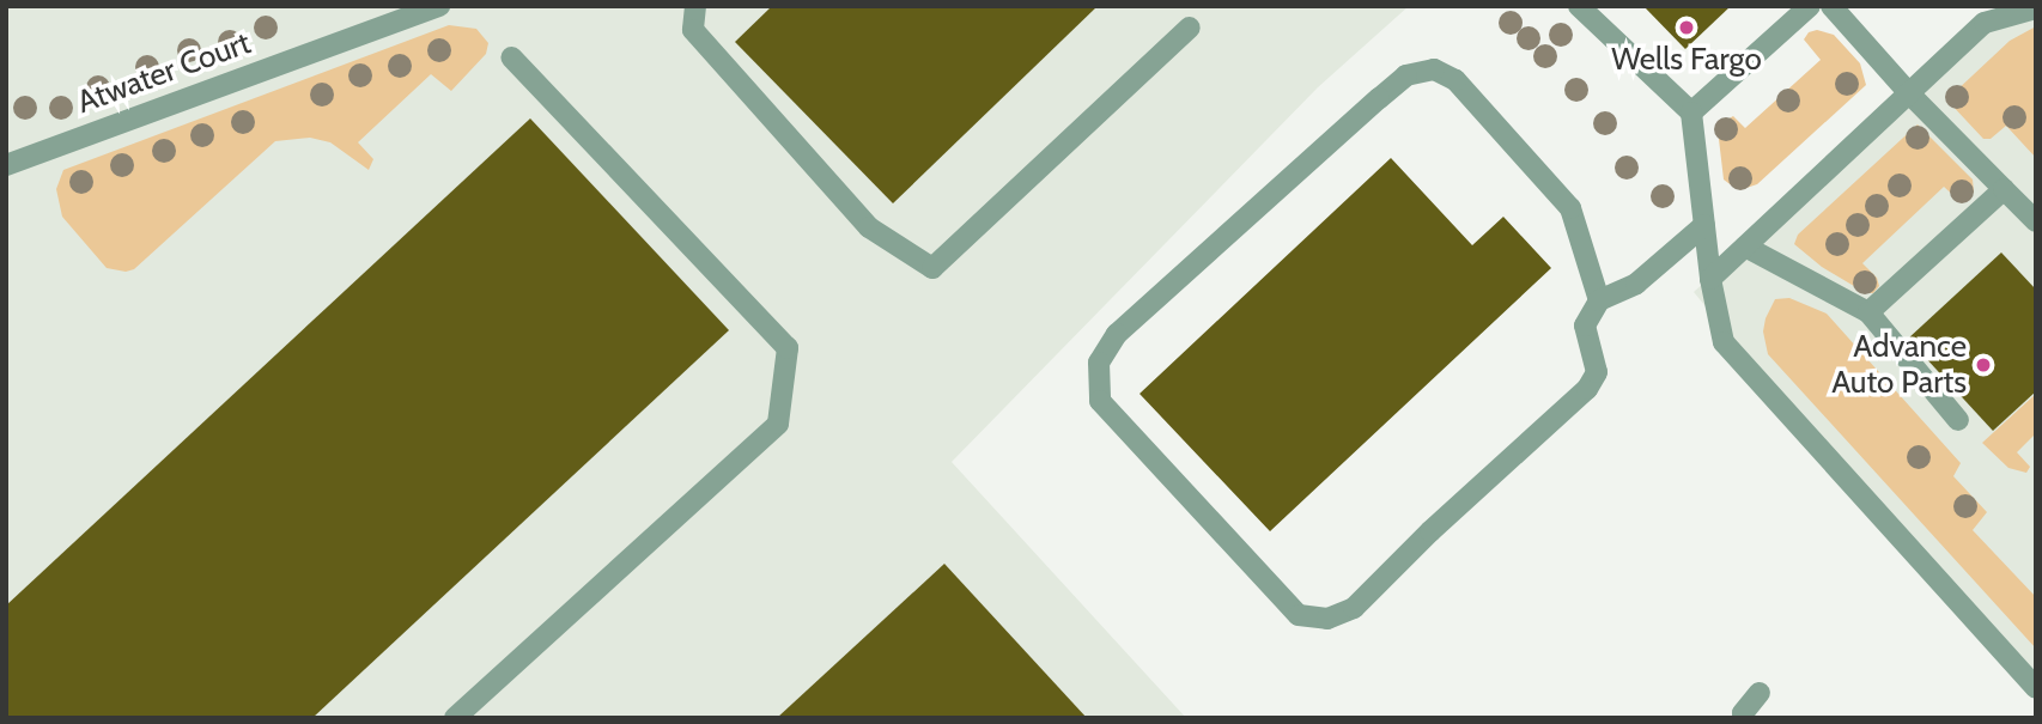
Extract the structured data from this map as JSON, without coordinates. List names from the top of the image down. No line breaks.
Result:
{"streets":{"street":["Atwater Court"]},"places":["Wells Fargo","Advance Auto Parts"]}
